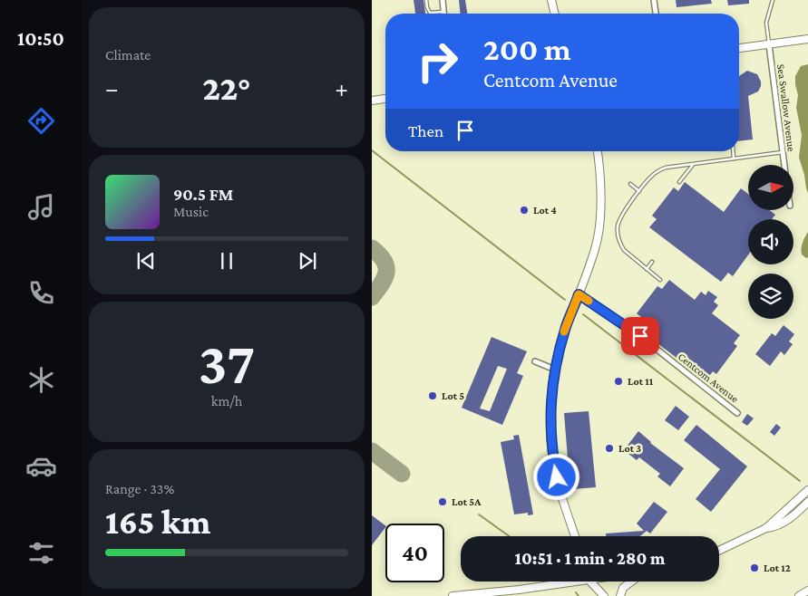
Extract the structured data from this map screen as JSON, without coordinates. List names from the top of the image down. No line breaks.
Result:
{"streets":{"street":["Sea Swallow Avenue","Centcom Avenue"]},"places":["Lot 4","Lot 11","Lot 5","Lot 3","Lot 5A","Lot 12"],"north":"right","page":{"tabs":"10:50","tile":["Climate",["37","km/h"],["Range · 33%","165 km"]],"turn":["200 m","Centcom Avenue"],"heat":["−","22°","+"],"then":"Then","song":["90.5 FM","Music"],"limit":"40","trip":"10:51 · 1 min · 280 m"}}
